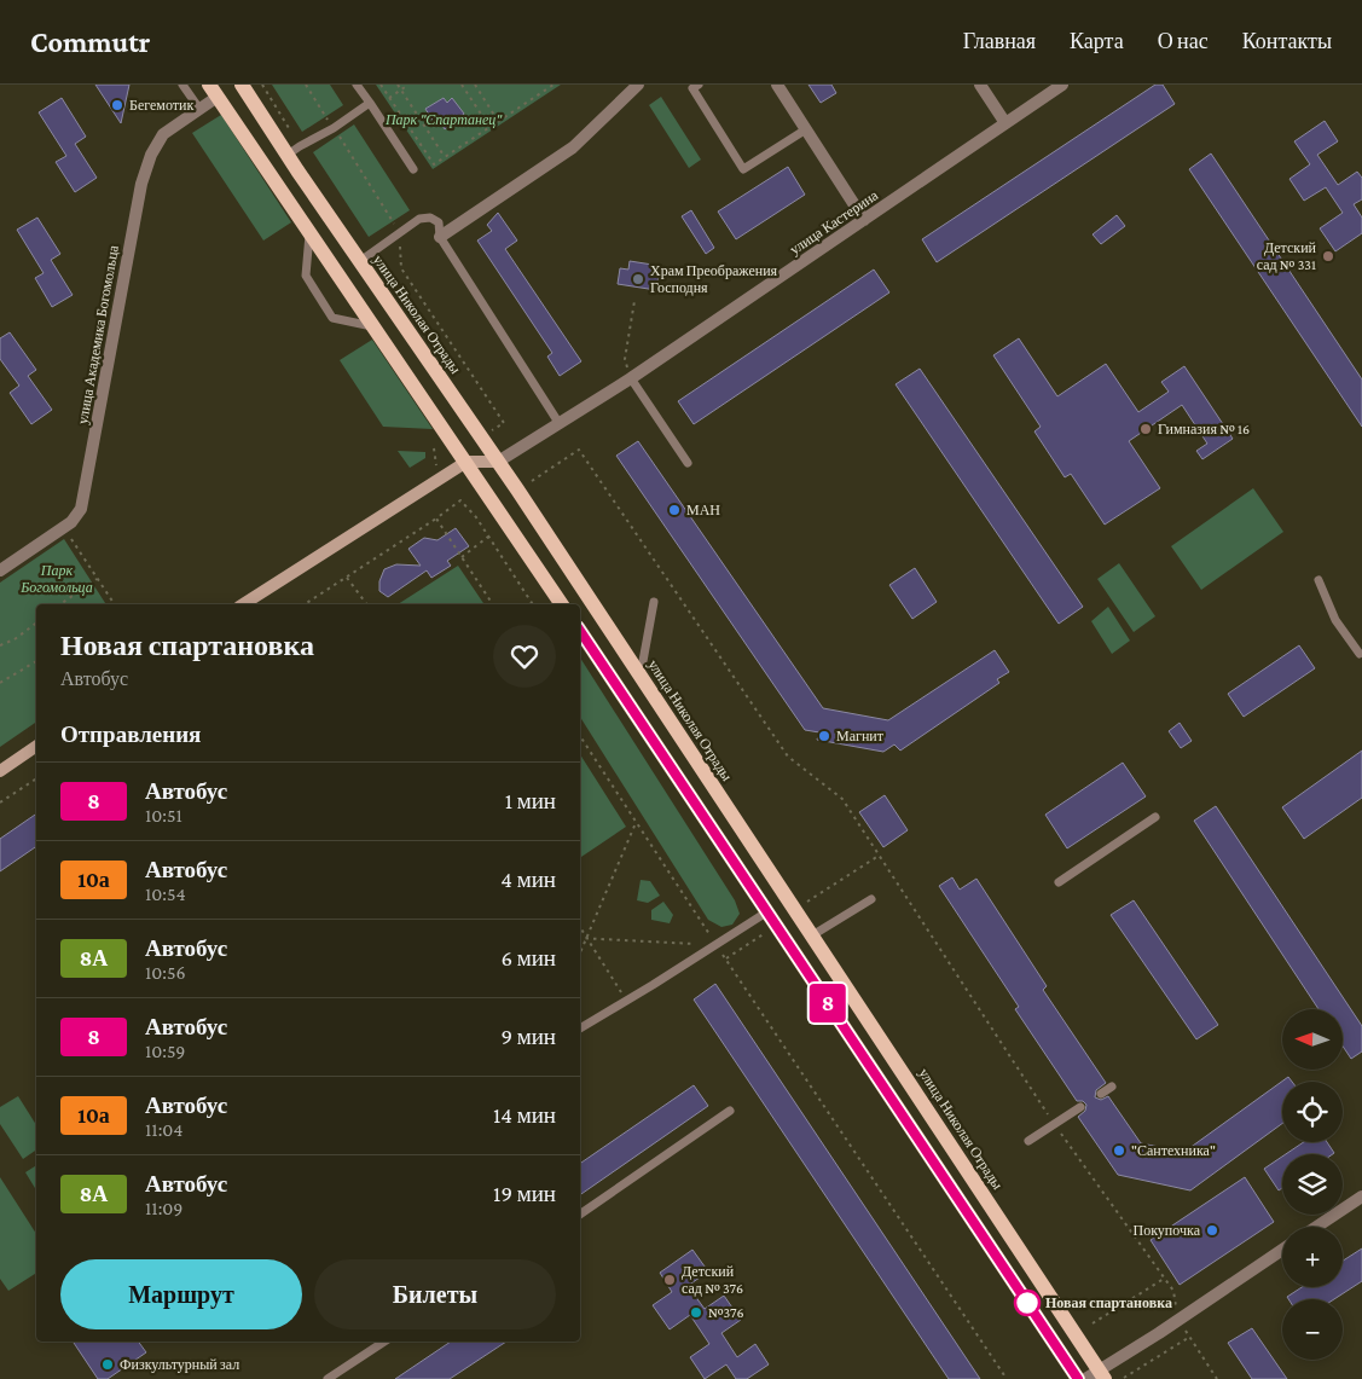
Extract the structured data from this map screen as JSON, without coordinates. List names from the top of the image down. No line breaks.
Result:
{"streets":{"main road":["улица Николая Отрады"],"street":["улица Кастерина","улица Академика Богомольца"]},"crossings":[["улица Кастерина","улица Николая Отрады"]],"parks":["Парк \"Спартанец\"","Парк Богомольца"],"places":["Бегемотик","Детский сад № 331","Храм Преображения Господня","Гимназия № 16","МАН","Магнит","\"Сантехника\"","Покупочка","Детский сад № 376","Новая спартановка","№376","Физкультурный зал"],"lines":["bus line 8"],"north":"left","page":{"header":"Commutr","nav":["Главная","Карта","О нас","Контакты"],"on_map":"8","heading":[["Новая спартановка","Автобус"],"Отправления"],"list":[{"mark":"8","name":"Автобус","note":"10:51","value":"1 мин"},{"mark":"10а","name":"Автобус","note":"10:54","value":"4 мин"},{"mark":"8А","name":"Автобус","note":"10:56","value":"6 мин"},{"mark":"8","name":"Автобус","note":"10:59","value":"9 мин"},{"mark":"10а","name":"Автобус","note":"11:04","value":"14 мин"},{"mark":"8А","name":"Автобус","note":"11:09","value":"19 мин"}],"map_buttons":["+","−"],"buttons":["Маршрут","Билеты"]}}
